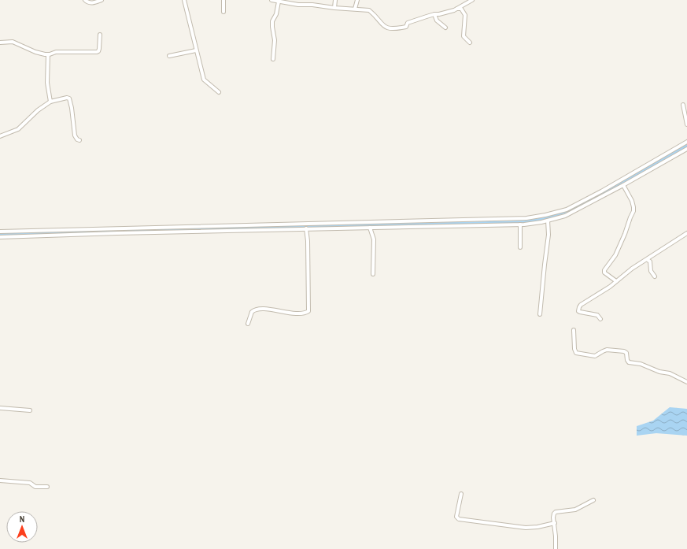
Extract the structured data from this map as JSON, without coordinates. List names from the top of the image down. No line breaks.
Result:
{"north":"top"}
